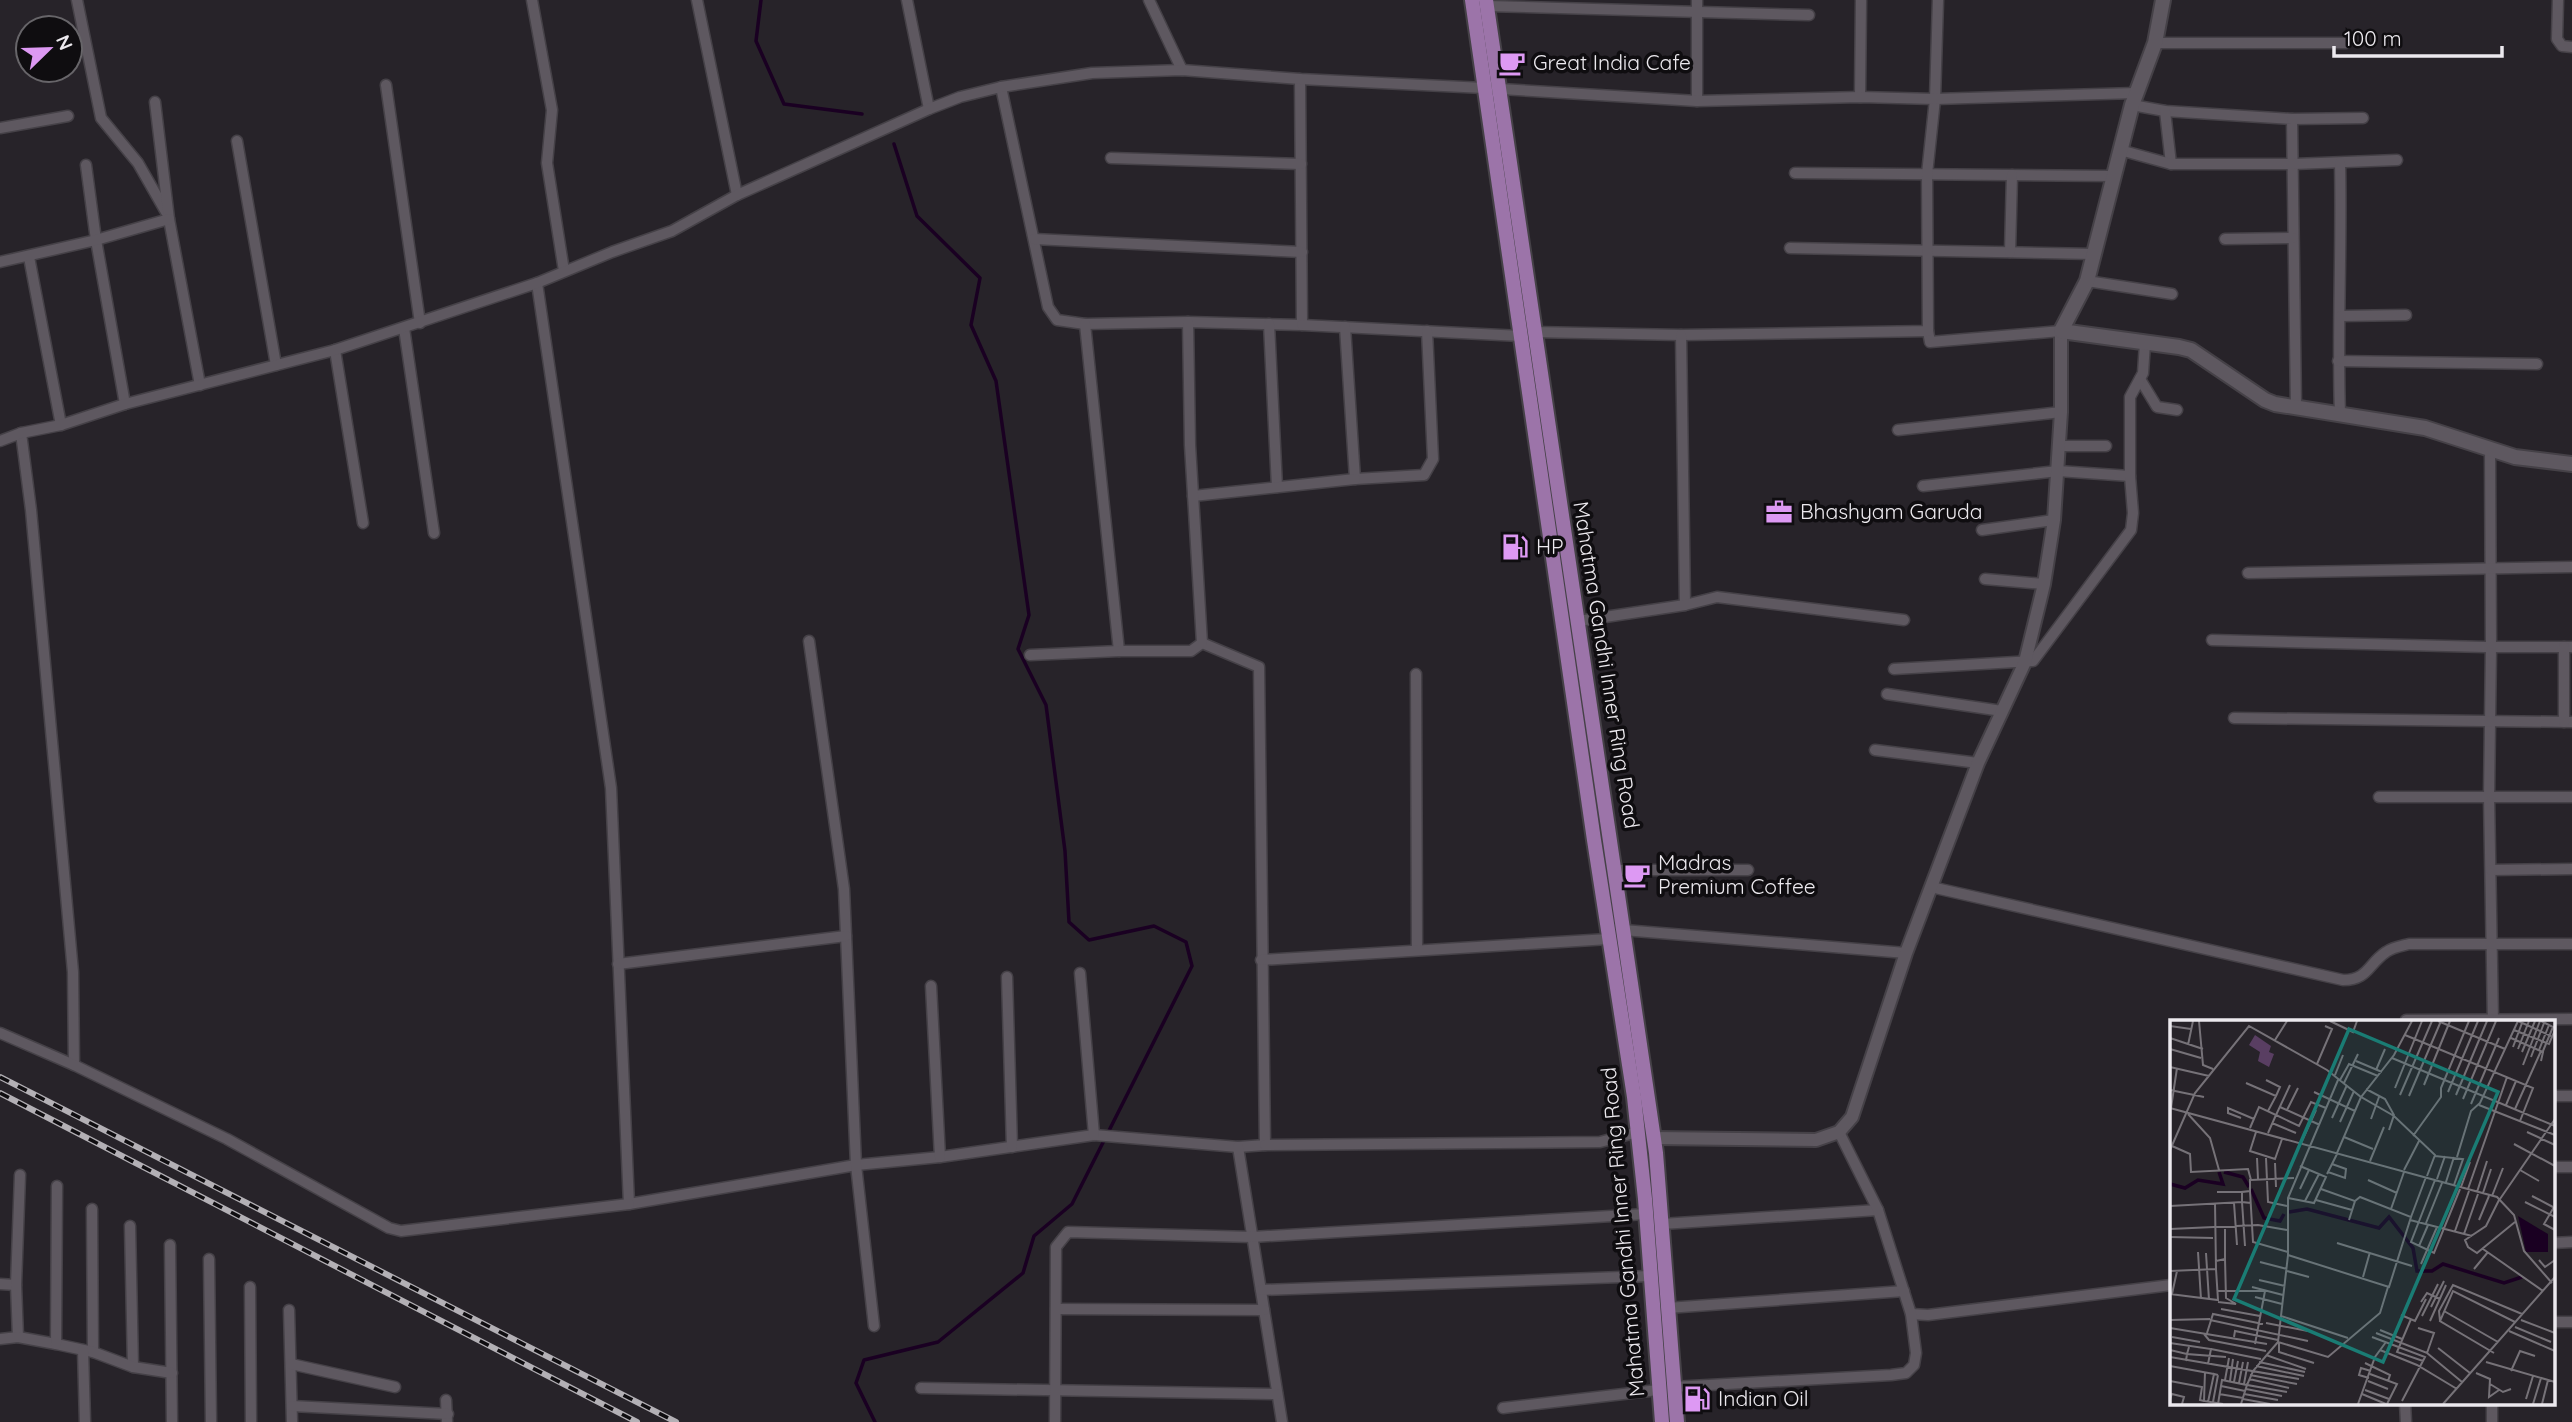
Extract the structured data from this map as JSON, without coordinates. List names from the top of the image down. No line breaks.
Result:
{"streets":{"main road":["Mahatma Gandhi Inner Ring Road"]},"places":{"cafe":["Great India Cafe","Madras Premium Coffee"],"office":["Bhashyam Garuda"],"fuel station":["HP","Indian Oil"]},"scale_bar":"100 m","north":"top right"}
